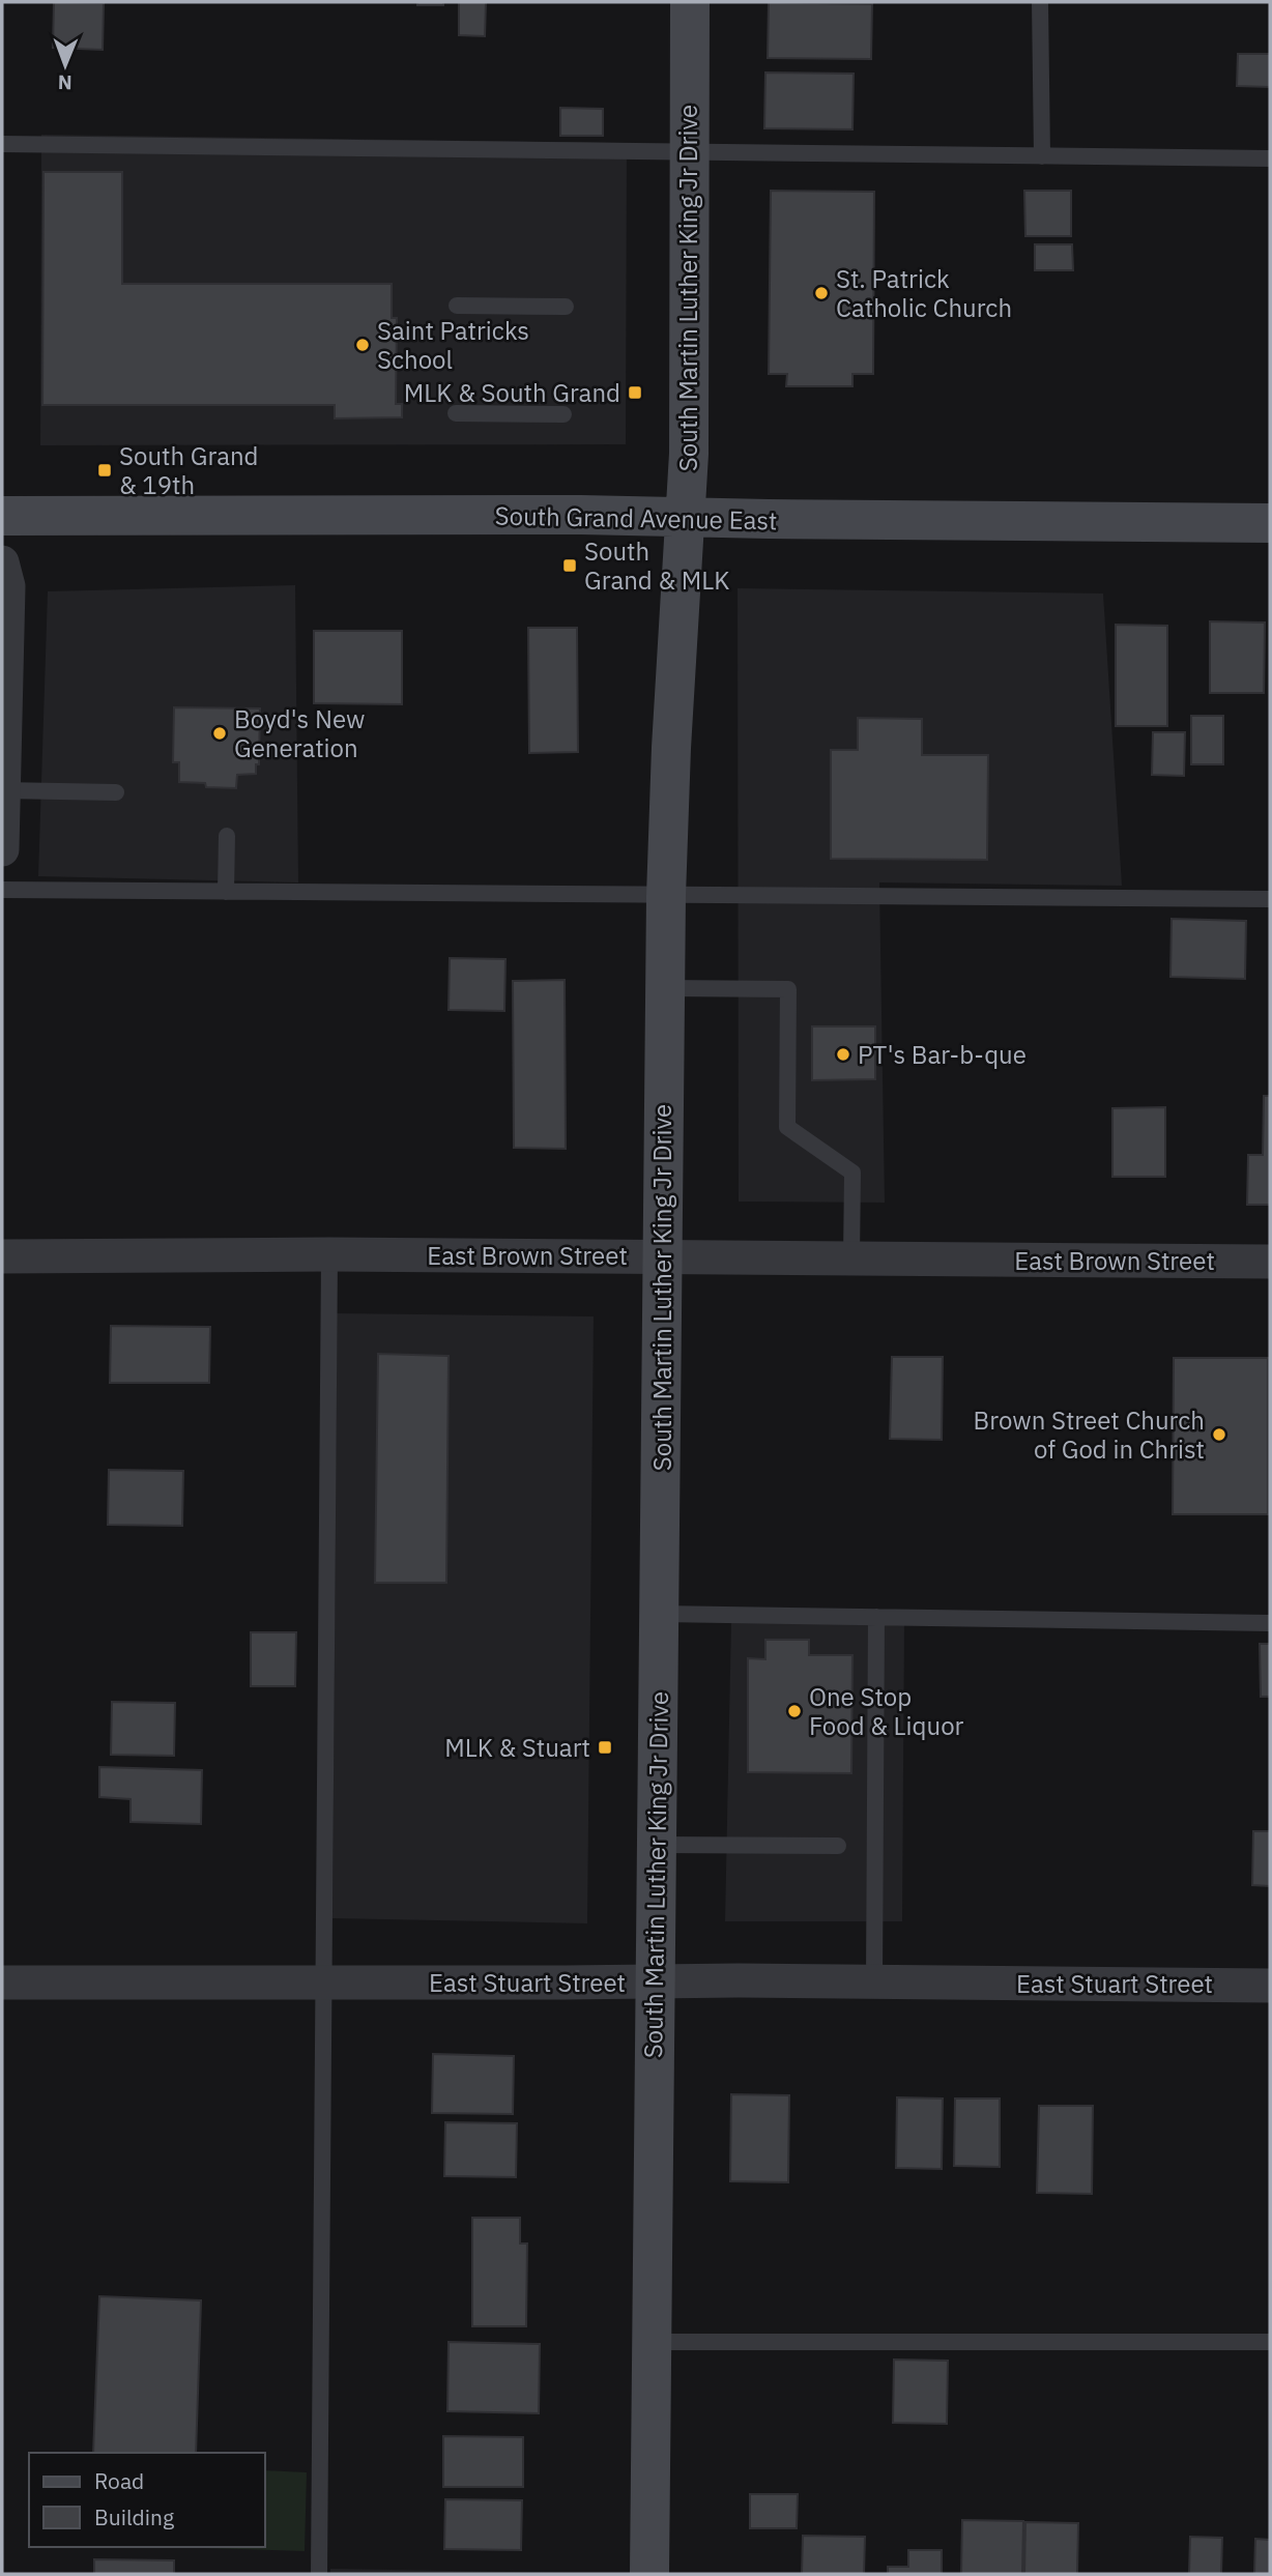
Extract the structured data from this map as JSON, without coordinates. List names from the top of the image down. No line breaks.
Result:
{"streets":{"street":["South Martin Luther King Jr Drive","South Grand Avenue East","East Brown Street","East Stuart Street"]},"crossings":[["South Martin Luther King Jr Drive","South Grand Avenue East"],["South Martin Luther King Jr Drive","East Brown Street"],["South Martin Luther King Jr Drive","East Stuart Street"]],"places":{"other":["St. Patrick Catholic Church","Saint Patricks School","Boyd's New Generation","PT's Bar-b-que","Brown Street Church of God in Christ","One Stop Food & Liquor"],"transit":["MLK & South Grand","South Grand & 19th","South Grand & MLK","MLK & Stuart"]},"legend":["Road","Building"],"north":"bottom"}
